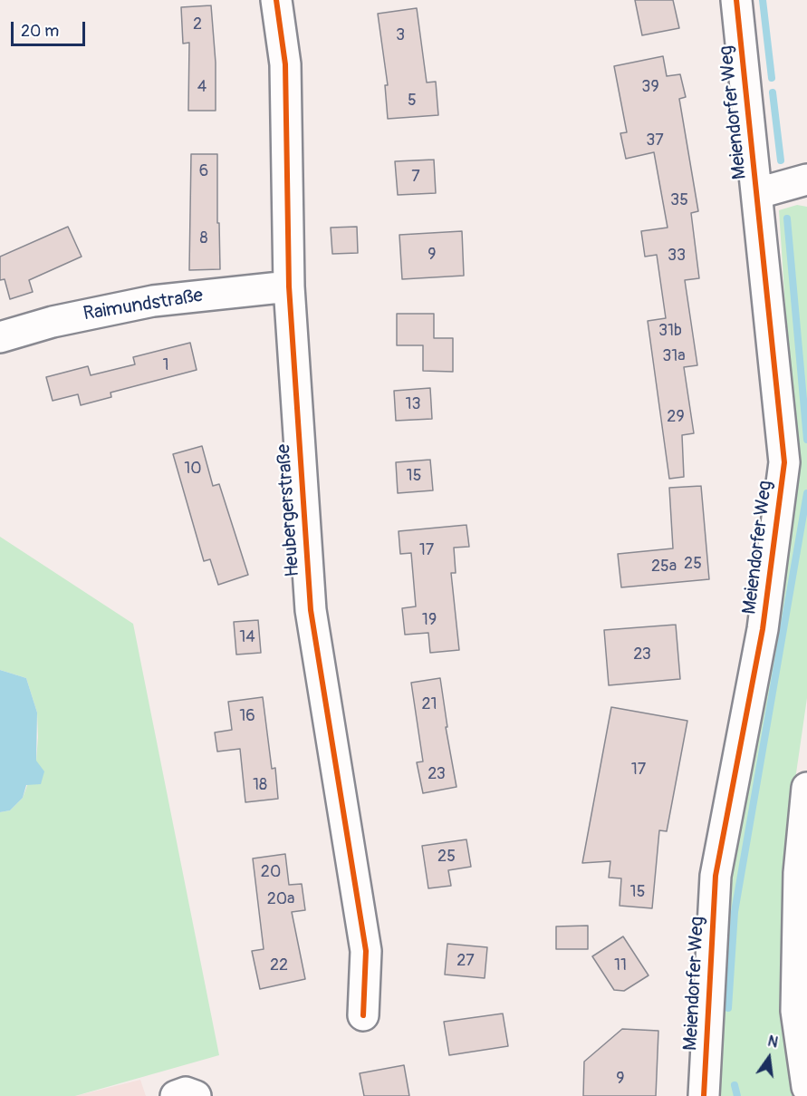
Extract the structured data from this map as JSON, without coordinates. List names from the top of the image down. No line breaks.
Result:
{"streets":{"street":["Meiendorfer Weg","Raimundstraße","Heubergerstraße"]},"crossings":[["Raimundstraße","Heubergerstraße"]],"house_numbers":["2","3","4","39","5","37","6","7","35","8","9","33","31b","31a","1","13","29","10","15","17","25","25a","19","14","23","21","16","17","23","18","25","20","15","20a","27","22","11","9"],"scale_bar":"20 m","north":"top"}
